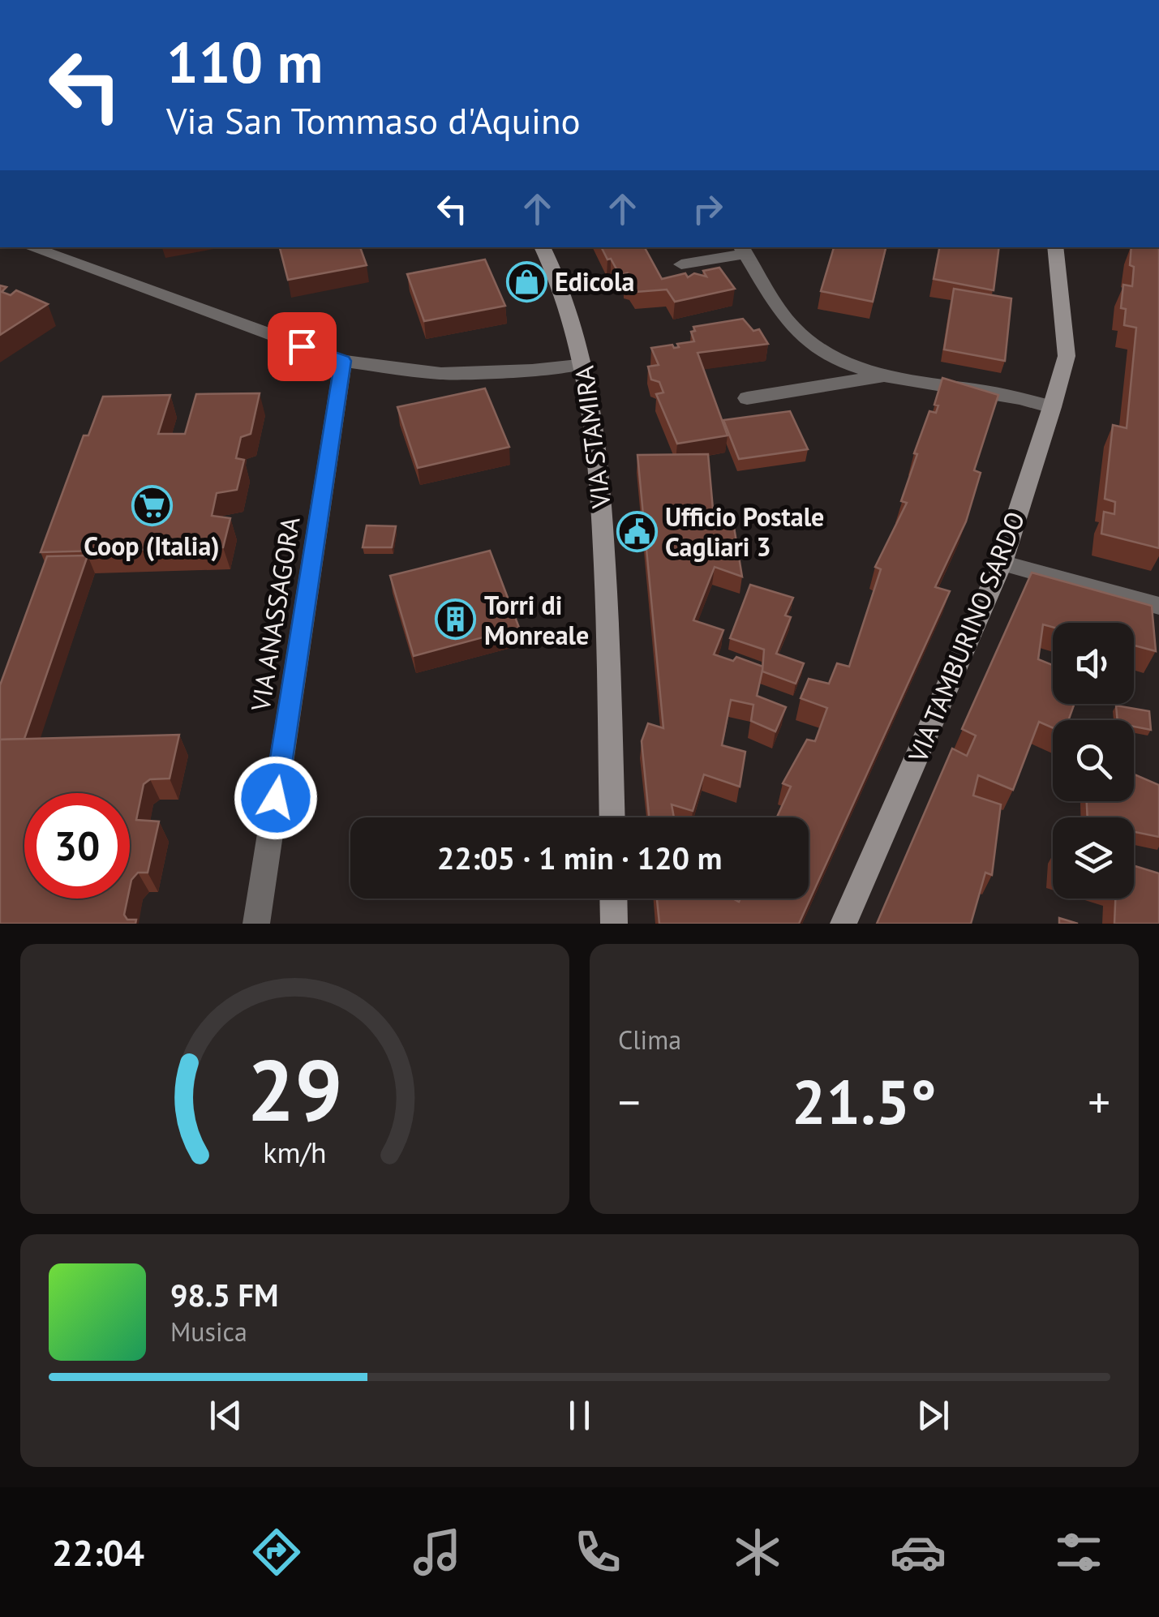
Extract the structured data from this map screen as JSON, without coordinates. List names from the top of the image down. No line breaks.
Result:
{"streets":{"street":["VIA STAMIRA","VIA ANASSAGORA","VIA TAMBURINO SARDO"]},"places":{"shop":["Edicola"],"supermarket":["Coop (Italia)"],"public building":["Ufficio Postale Cagliari 3"],"building":["Torri di Monreale"]},"page":{"turn":["110 m","Via San Tommaso d'Aquino"],"limit":"30","trip":"22:05 · 1 min · 120 m","tile":"Clima","heat":["−","21.5°","+"],"song":["98.5 FM","Musica"],"tabs":"22:04","gauge":["29","km/h"]}}
